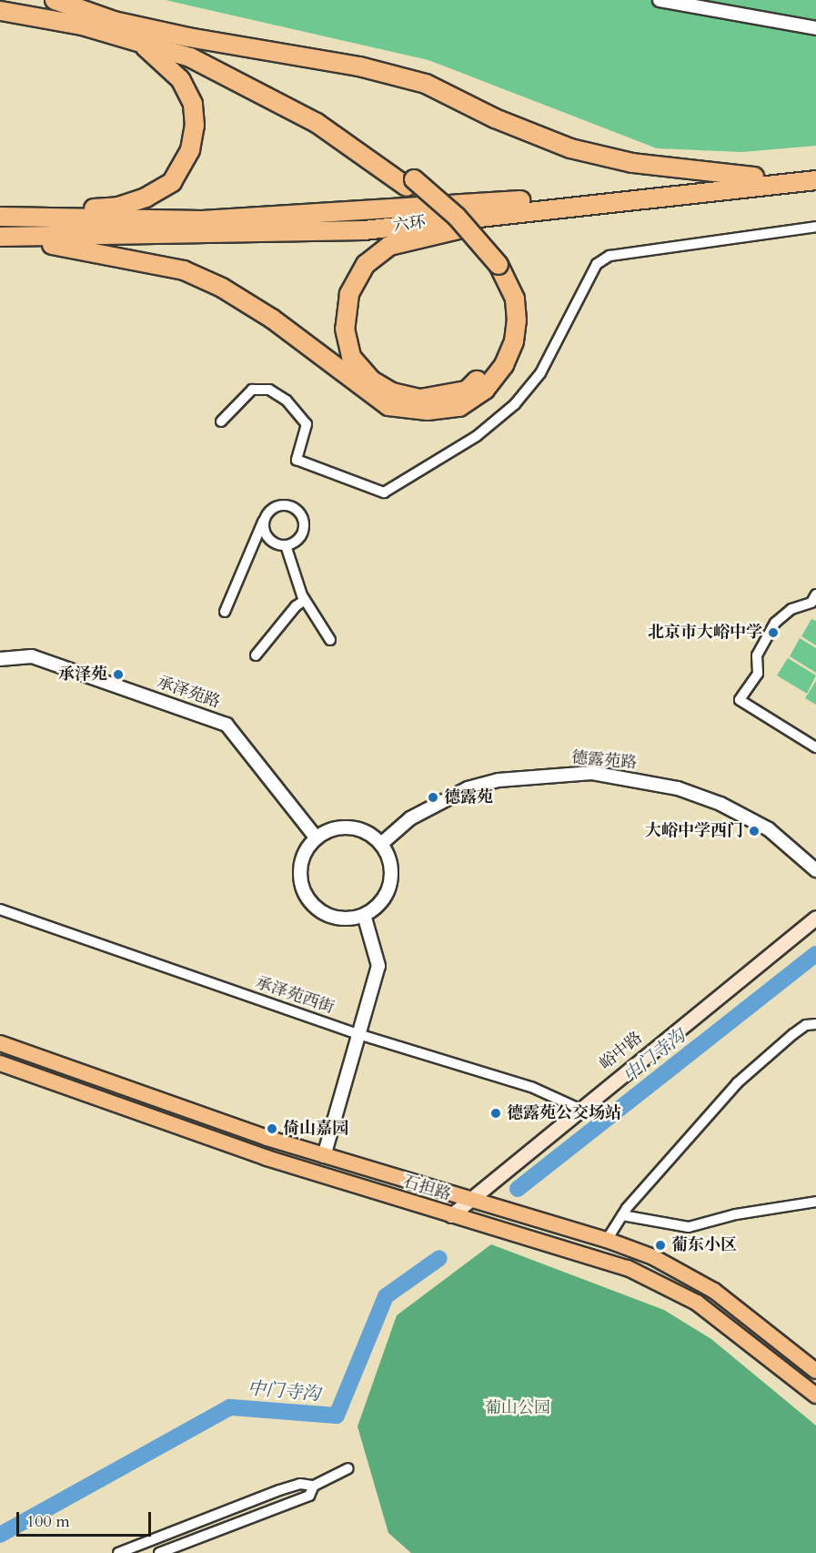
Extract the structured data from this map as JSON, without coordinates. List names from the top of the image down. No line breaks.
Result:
{"streets":{"highway":["六环"],"main road":["峪中路","石担路"],"street":["承泽苑路","德露苑路","承泽苑西街"]},"crossings":[["承泽苑路","德露苑路"],["承泽苑西街","峪中路"],["峪中路","石担路"]],"water":["中门寺沟"],"parks":["葡山公园"],"places":["北京市大峪中学","承泽苑","德露苑","大峪中学西门","德露苑公交场站","倚山嘉园","葡东小区"],"scale_bar":"100 m"}
